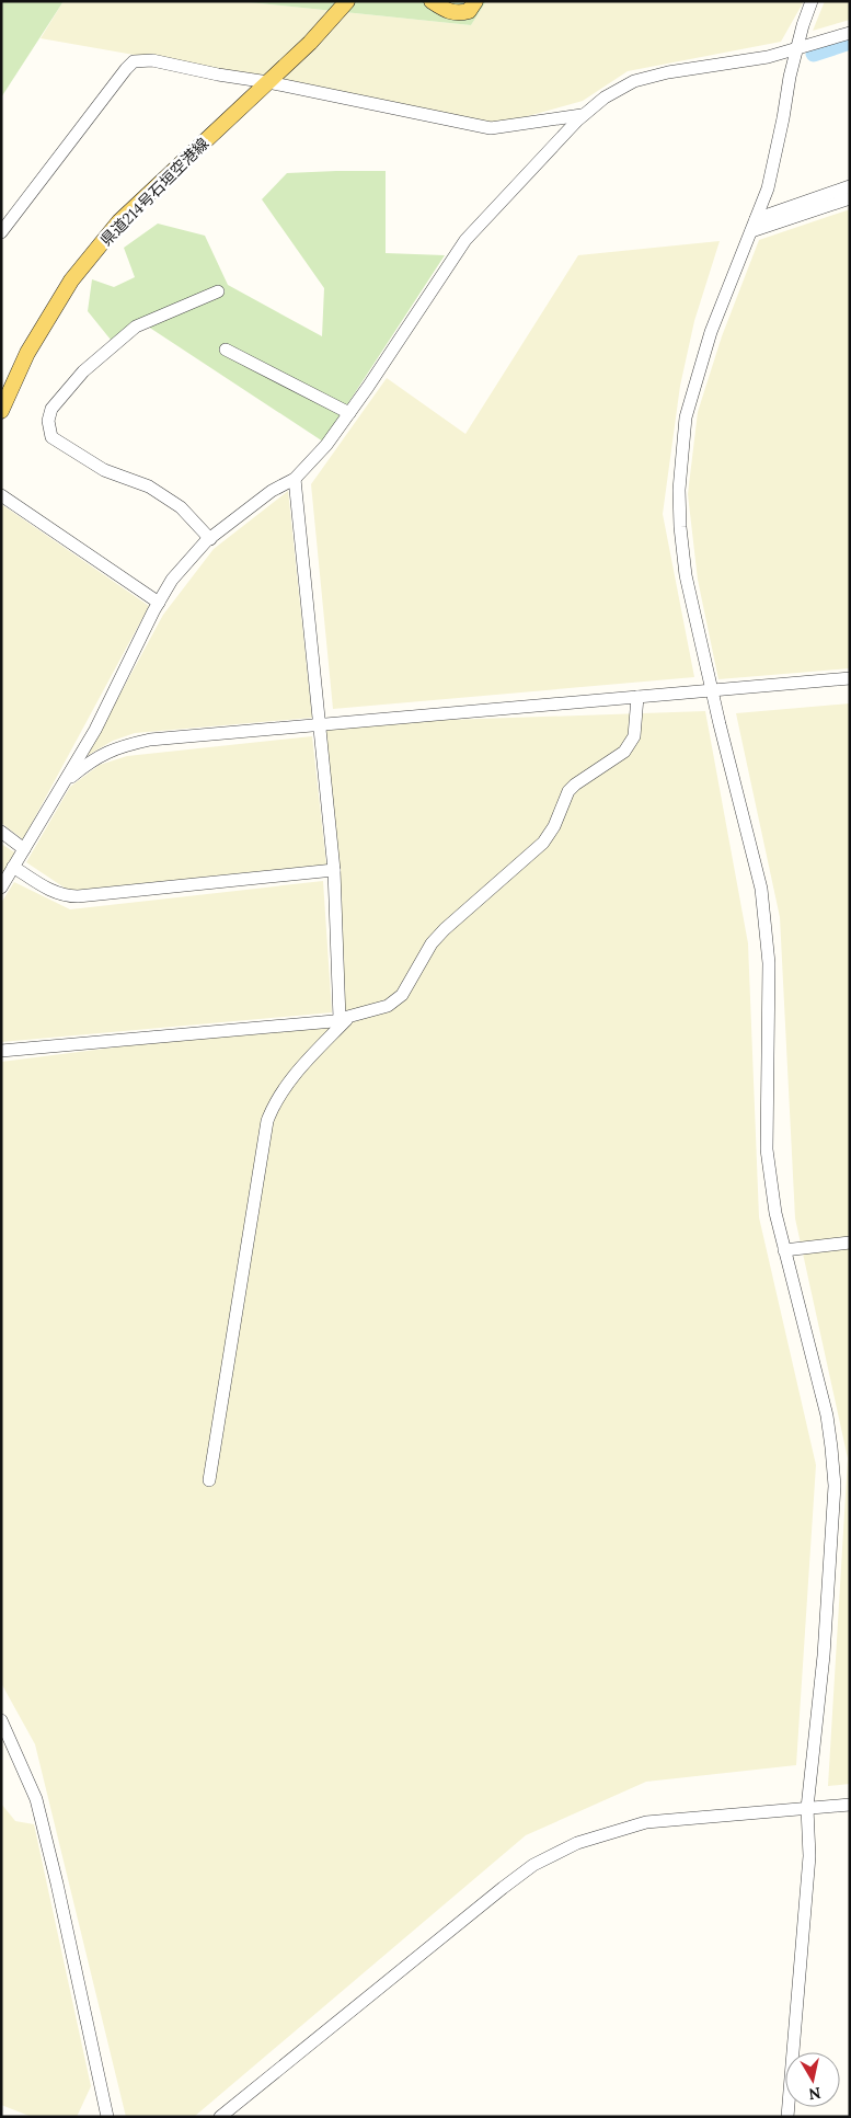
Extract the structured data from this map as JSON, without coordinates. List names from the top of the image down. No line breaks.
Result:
{"streets":{"main road":["県道214号石垣空港線"]},"north":"bottom"}
